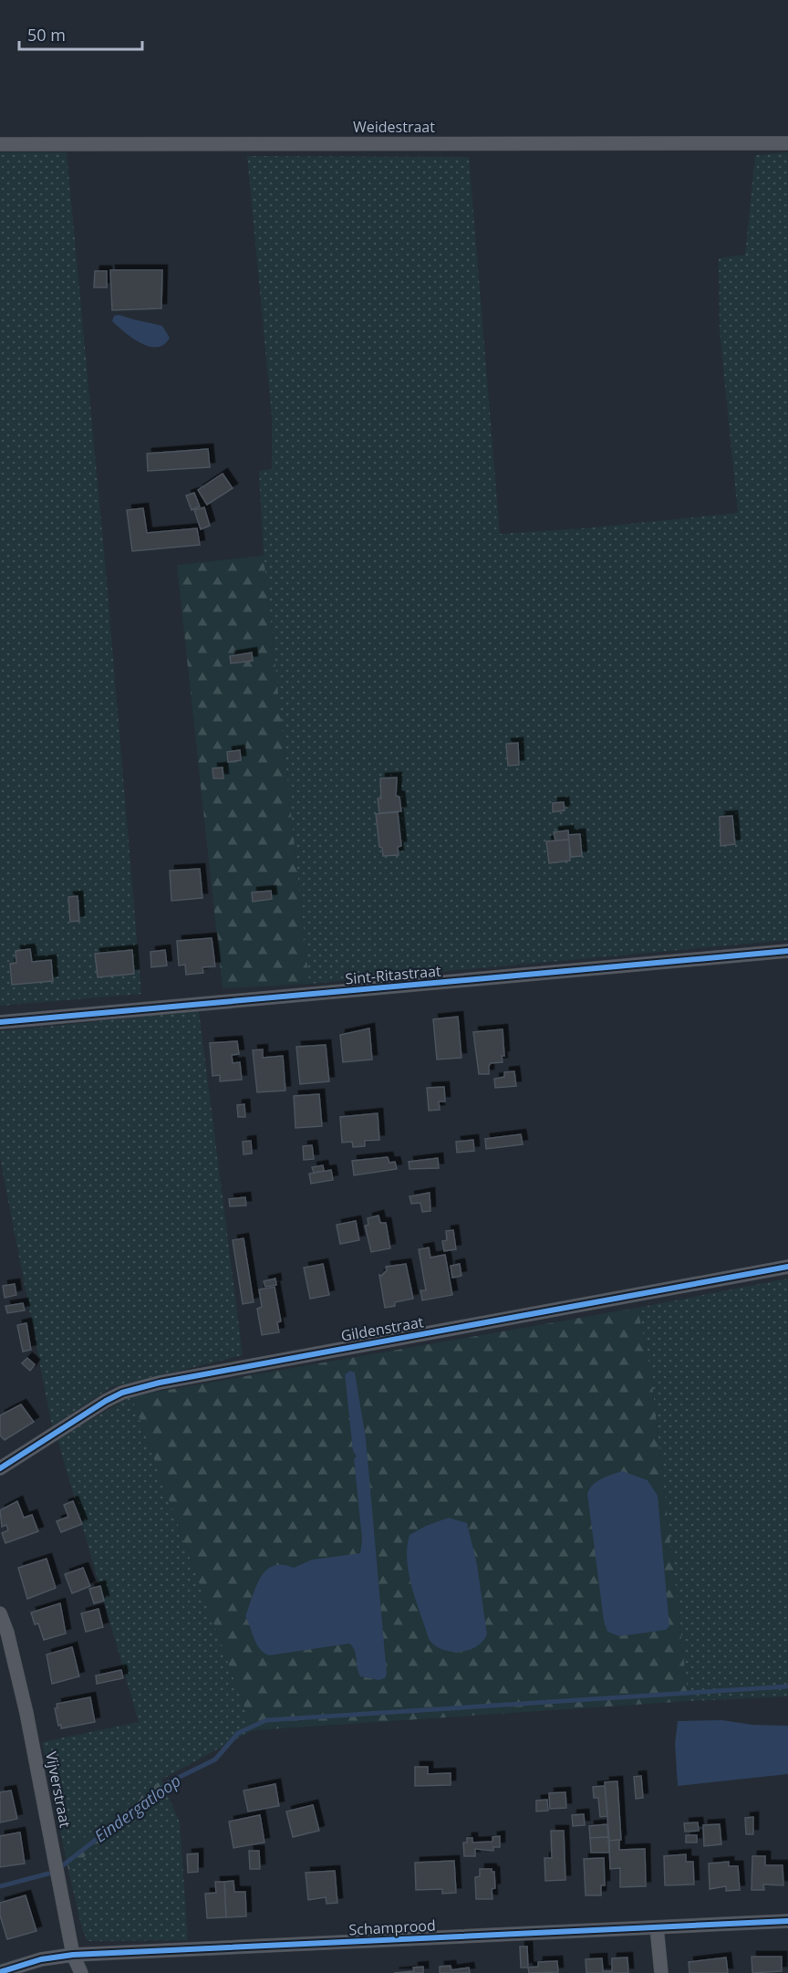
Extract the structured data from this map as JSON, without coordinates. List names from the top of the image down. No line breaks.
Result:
{"streets":{"street":["Weidestraat","Sint-Ritastraat","Gildenstraat","Vijverstraat","Schamprood"]},"crossings":[["Vijverstraat","Schamprood"]],"water":["Eindergatloop"],"scale_bar":"50 m"}
